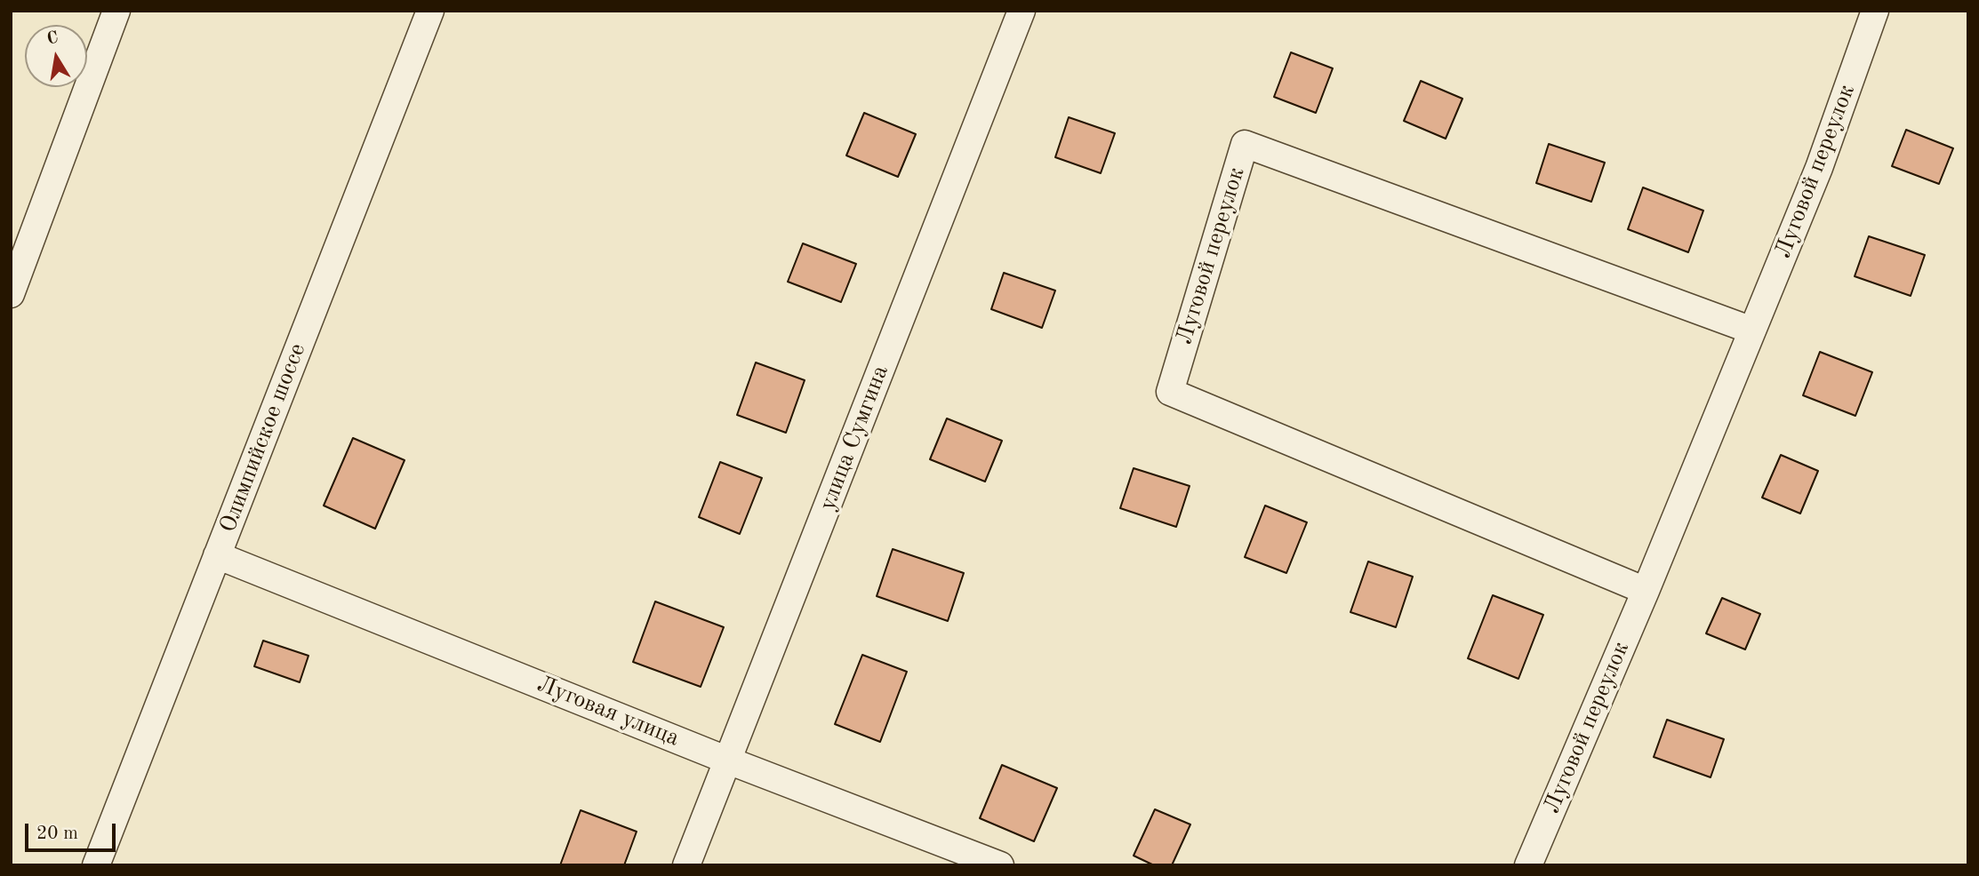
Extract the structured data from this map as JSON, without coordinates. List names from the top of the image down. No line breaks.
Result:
{"streets":{"street":["Луговой переулок","Олимпийское шоссе","улица Сумгина","Луговая улица"]},"crossings":[["Олимпийское шоссе","Луговая улица"],["улица Сумгина","Луговая улица"]],"scale_bar":"20 m","north":"top"}
